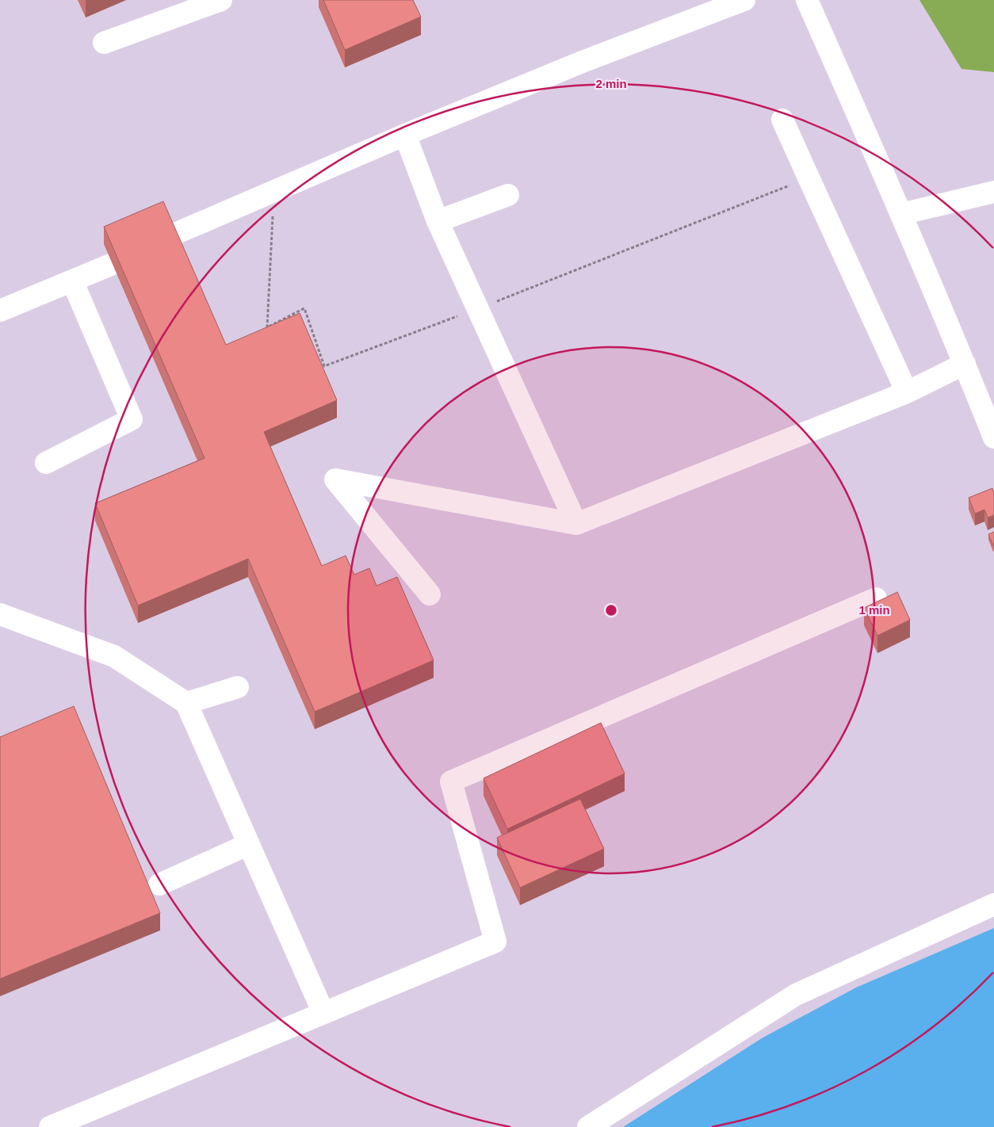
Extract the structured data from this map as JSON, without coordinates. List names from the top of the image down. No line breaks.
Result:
{"rings":["2 min","1 min"]}
